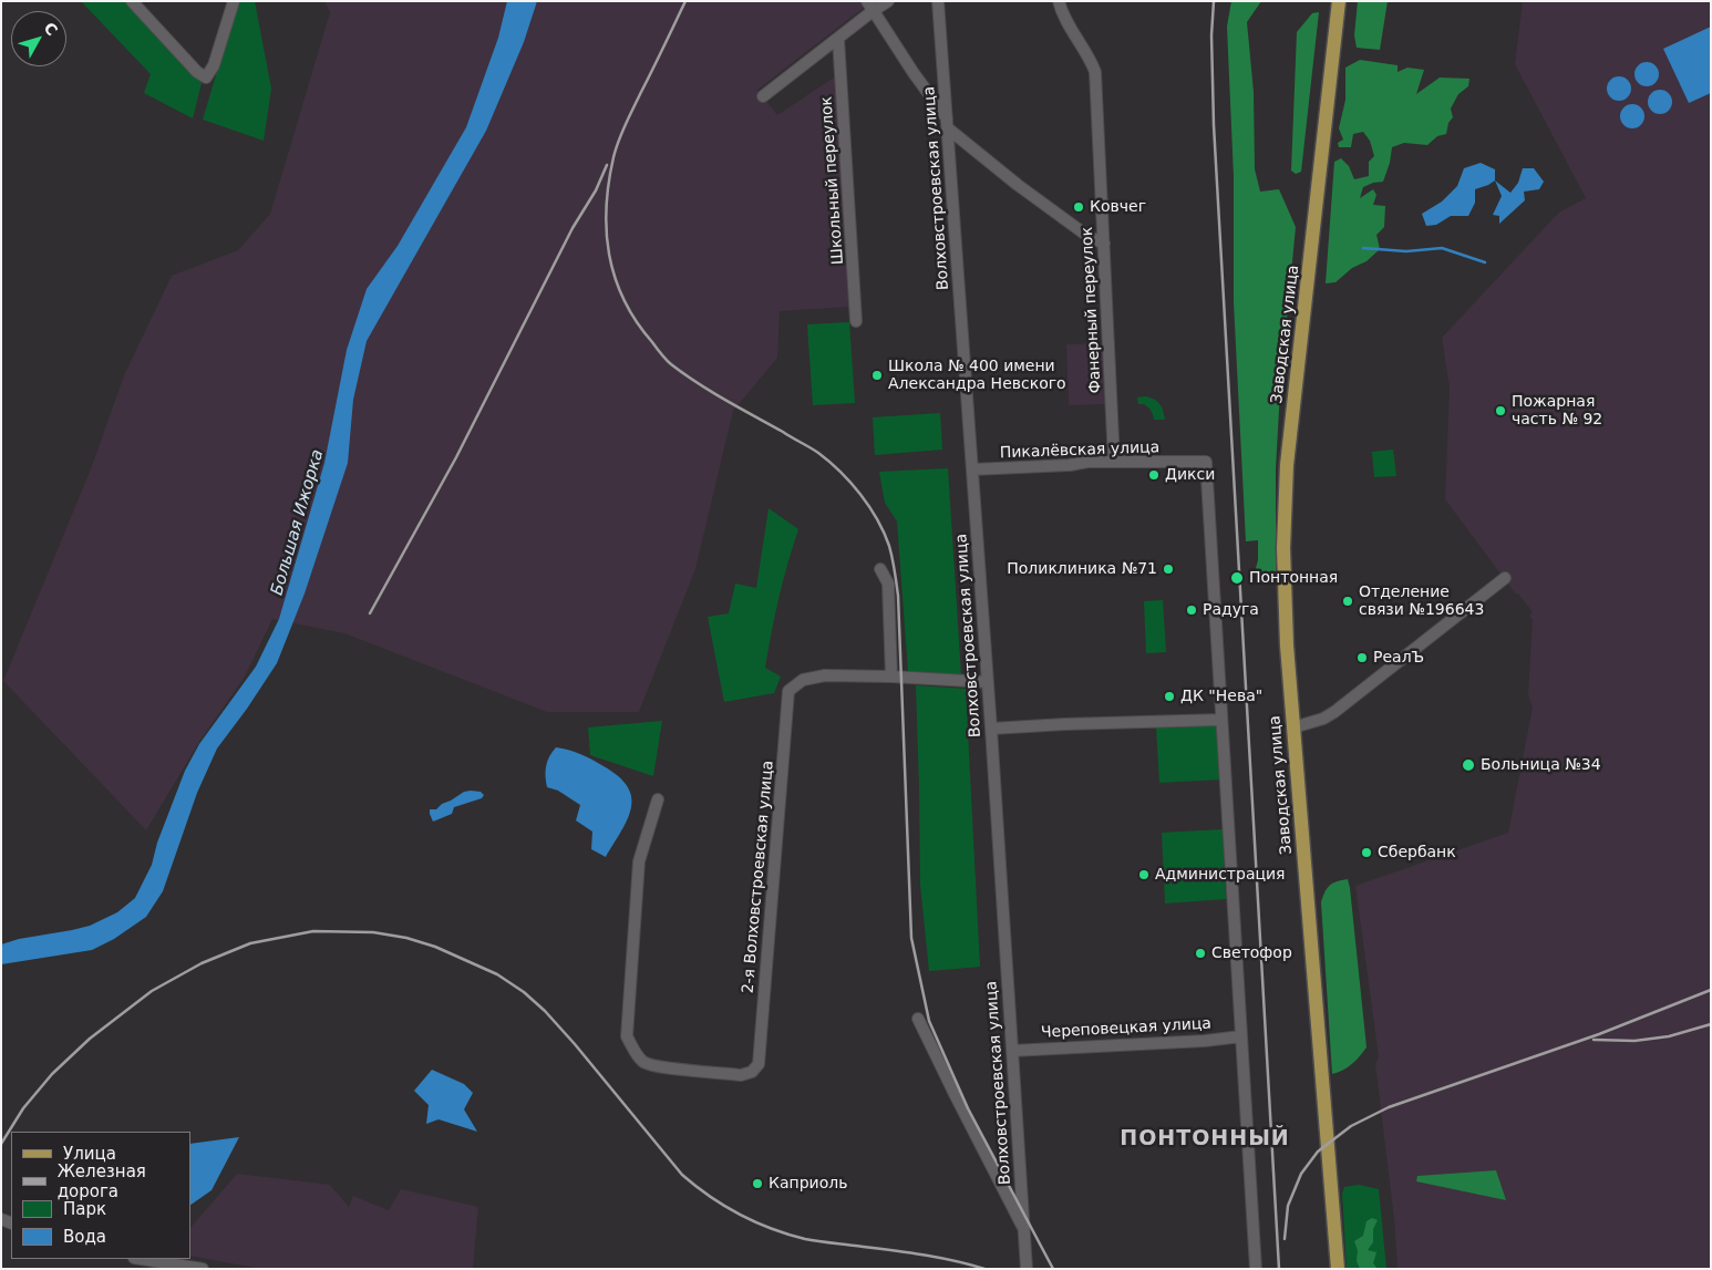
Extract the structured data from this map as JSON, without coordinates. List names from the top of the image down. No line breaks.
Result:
{"streets":{"main road":["Заводская улица"],"street":["Школьный переулок","Волховстроевская улица","Фанерный переулок","Пикалёвская улица","2-я Волховстроевская улица","Череповецкая улица"]},"crossings":[["Волховстроевская улица","Пикалёвская улица"],["Волховстроевская улица","Череповецкая улица"],["Фанерный переулок","Пикалёвская улица"]],"districts":["ПОНТОННЫЙ"],"water":["Большая Ижорка"],"places":["Ковчег","Школа № 400 имени Александра Невского","Пожарная часть № 92","Дикси","Поликлиника №71","Понтонная","Отделение связи №196643","Радуга","РеалЪ","ДК \"Нева\"","Больница №34","Сбербанк","Администрация","Светофор","Каприоль"],"legend":["Улица","Железная дорога","Парк","Вода"],"north":"top right"}
